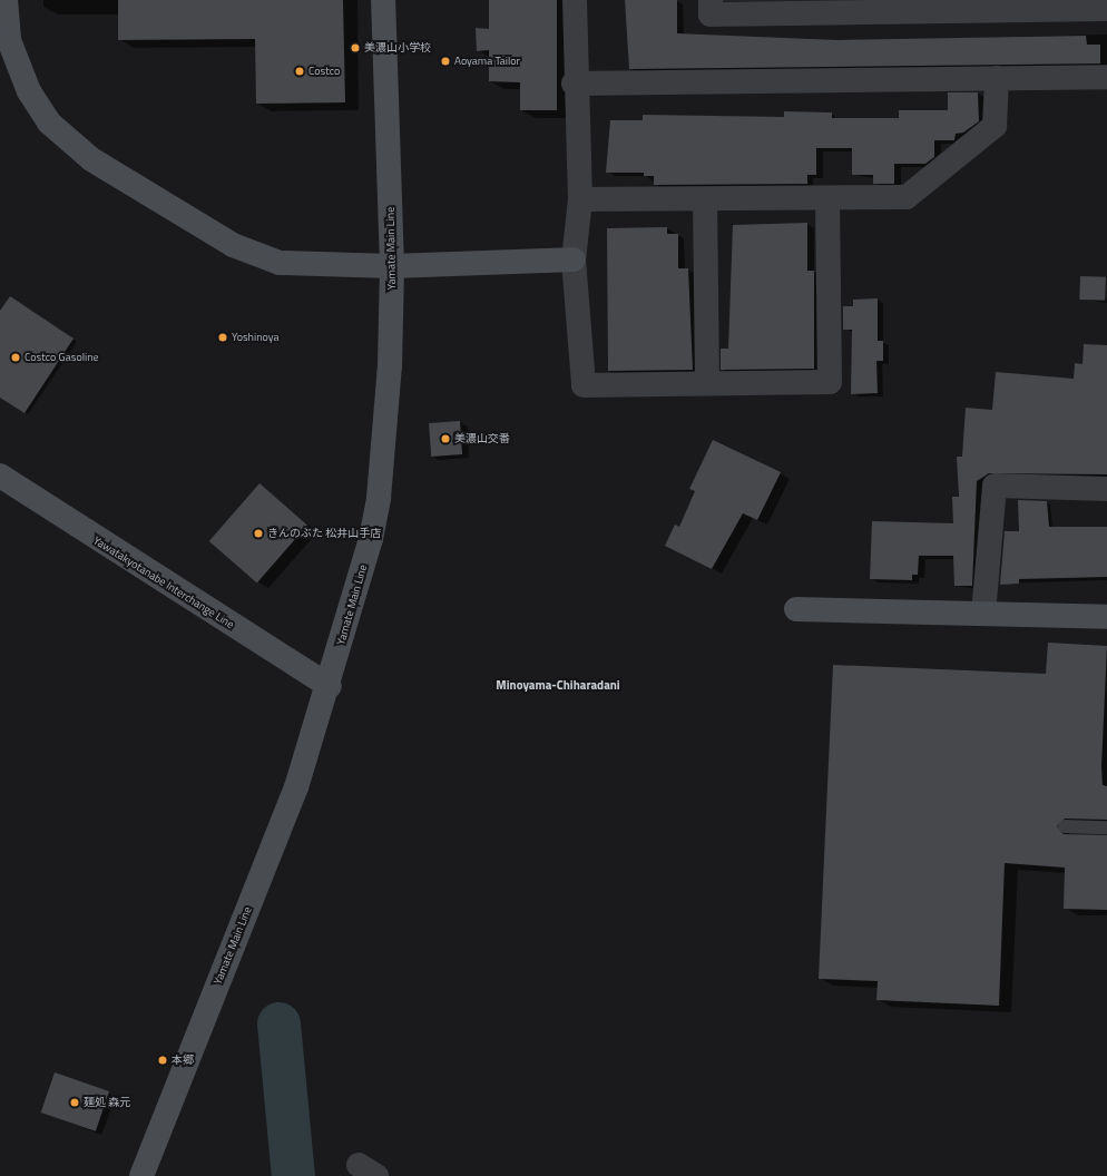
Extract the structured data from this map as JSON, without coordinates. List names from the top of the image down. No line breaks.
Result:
{"streets":{"street":["Yamate Main Line","Yawatakyotanabe Interchange Line"]},"crossings":[["Yamate Main Line","Yawatakyotanabe Interchange Line"]],"districts":["Minoyama-Chiharadani"],"places":["美濃山小学校","Aoyama Tailor","Costco","Yoshinoya","Costco Gasoline","美濃山交番","きんのぶた 松井山手店","本郷","麺処 森元"]}
